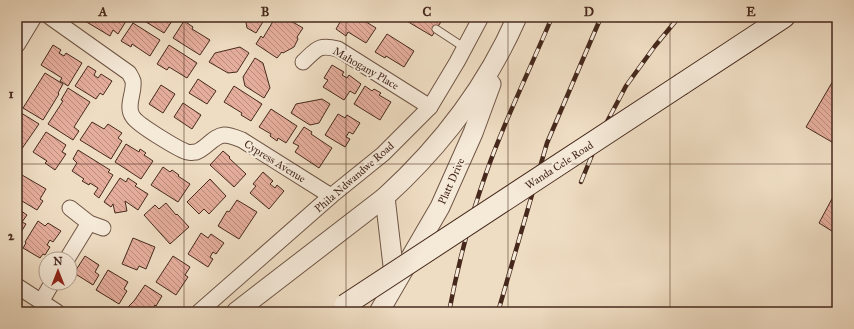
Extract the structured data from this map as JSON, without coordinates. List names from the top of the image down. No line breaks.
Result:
{"streets":{"main road":["Wanda Cele Road"],"street":["Mahogany Place","Cypress Avenue","Phila Ndwandwe Road","Platt Drive"]},"crossings":[["Mahogany Place","Phila Ndwandwe Road"],["Cypress Avenue","Phila Ndwandwe Road"]],"north":"top","grid":{"columns":["A","B","C","D","E"],"rows":["1","2"]}}
